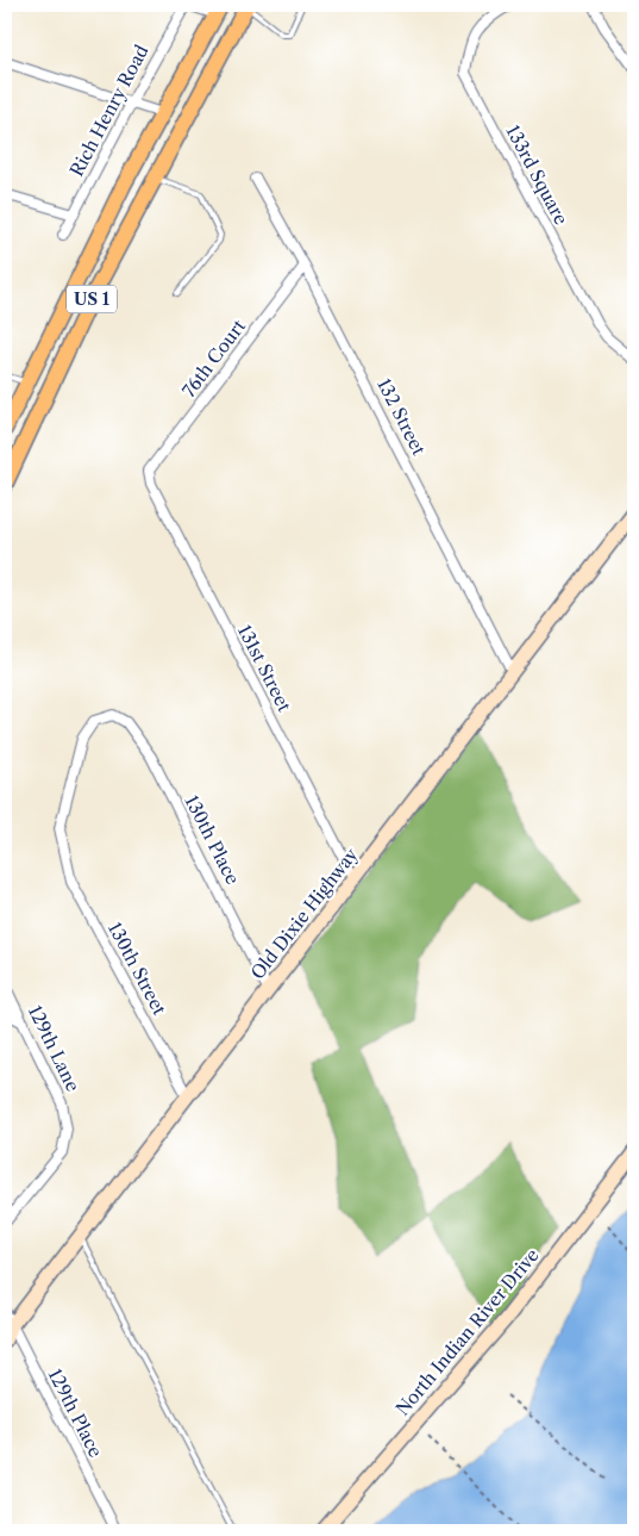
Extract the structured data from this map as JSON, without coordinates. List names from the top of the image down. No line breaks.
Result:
{"streets":{"main road":["US 1"],"street":["Rich Henry Road","133rd Square","76th Court","132 Street","131st Street","130th Place","Old Dixie Highway","130th Street","129th Lane","North Indian River Drive","129th Place"]},"crossings":[["76th Court","132 Street"],["76th Court","131st Street"],["132 Street","Old Dixie Highway"],["131st Street","Old Dixie Highway"],["130th Place","Old Dixie Highway"],["130th Place","130th Street"],["Old Dixie Highway","130th Street"],["Old Dixie Highway","129th Place"]]}
